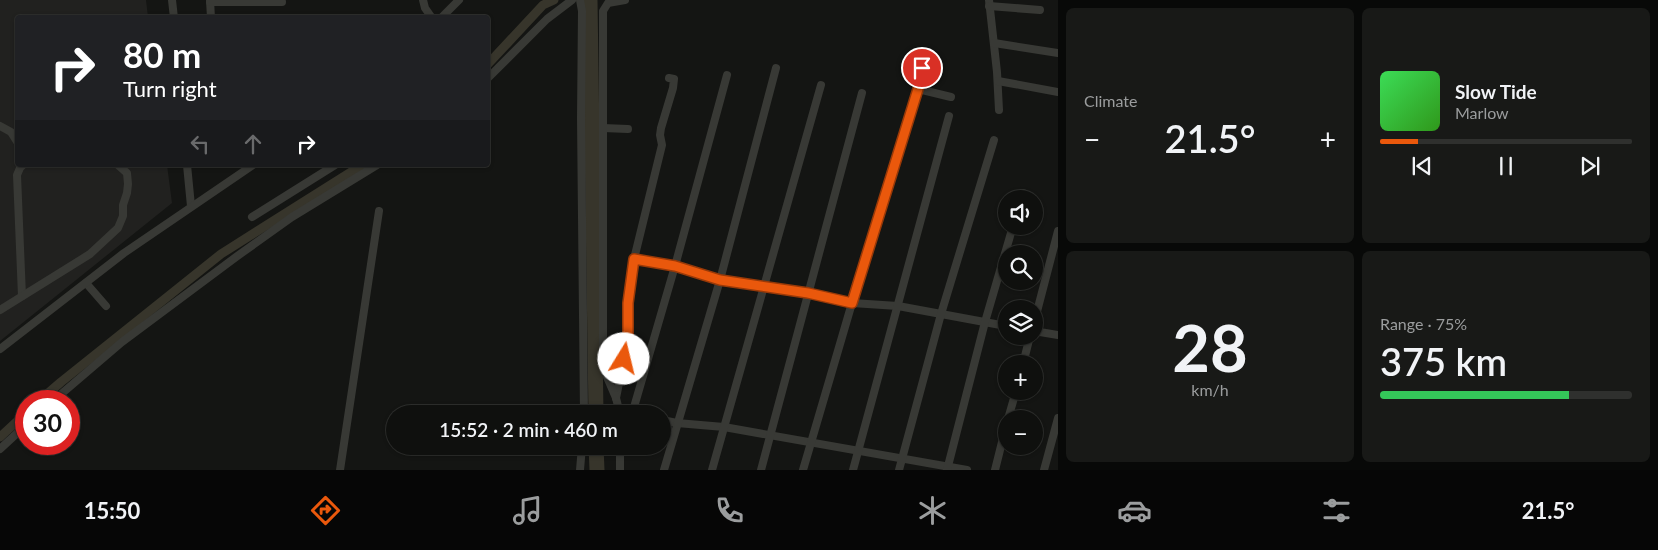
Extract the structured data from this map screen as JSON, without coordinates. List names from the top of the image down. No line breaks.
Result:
{"page":{"tile":["Climate",["28","km/h"],["Range · 75%","375 km"]],"turn":["80 m","Turn right"],"song":["Slow Tide","Marlow"],"heat":["−","21.5°","+"],"map_buttons":["+","−"],"limit":"30","trip":"15:52 · 2 min · 460 m","tabs":["15:50","21.5°"]}}
